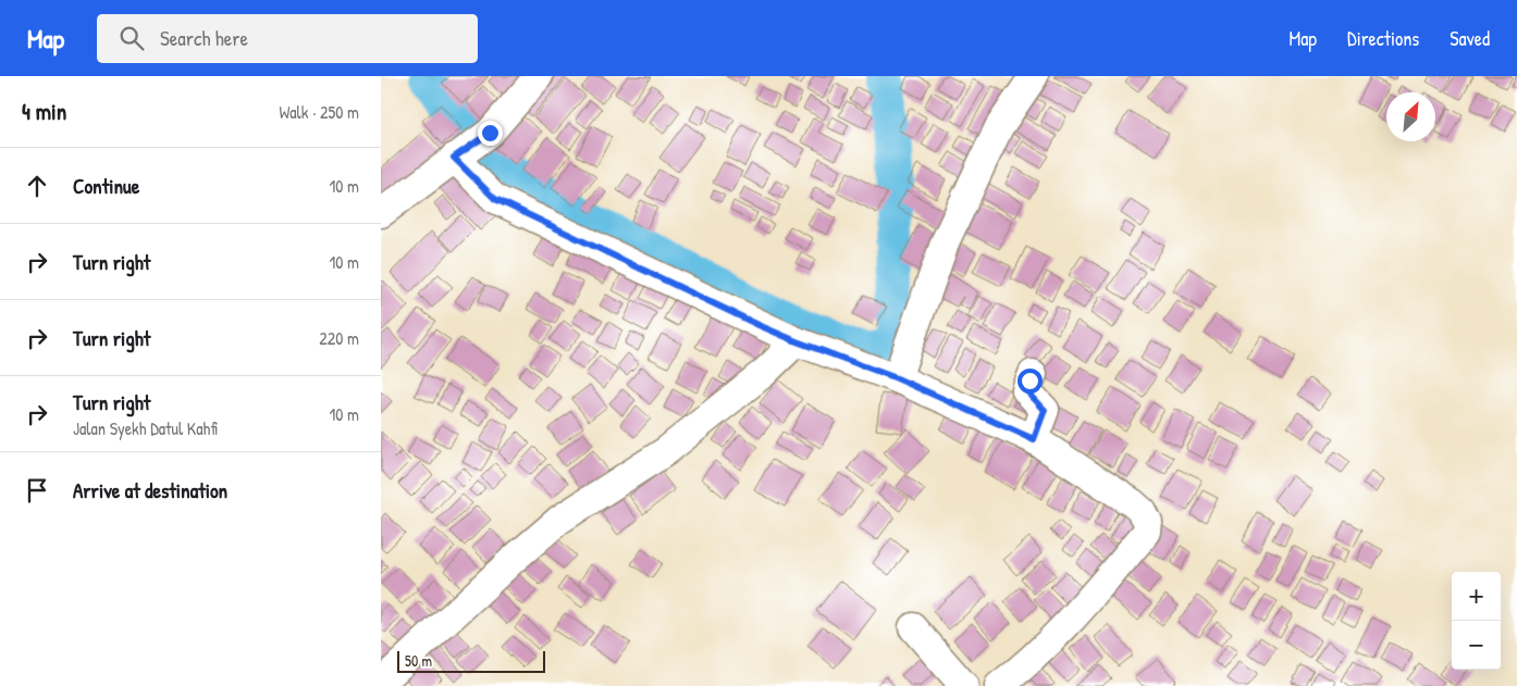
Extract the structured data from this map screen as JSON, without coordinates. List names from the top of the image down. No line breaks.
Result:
{"scale_bar":"50 m","north":"top right","page":{"header":"Map","search":"Search here","nav":["Map","Directions","Saved"],"heading":["4 min","Walk · 250 m"],"list":[["Continue","10 m"],["Turn right","10 m"],["Turn right","220 m"],["Turn right","Jalan Syekh Datul Kahfi","10 m"],"Arrive at destination"],"map_buttons":["+","−"],"scale":"50 m"}}
